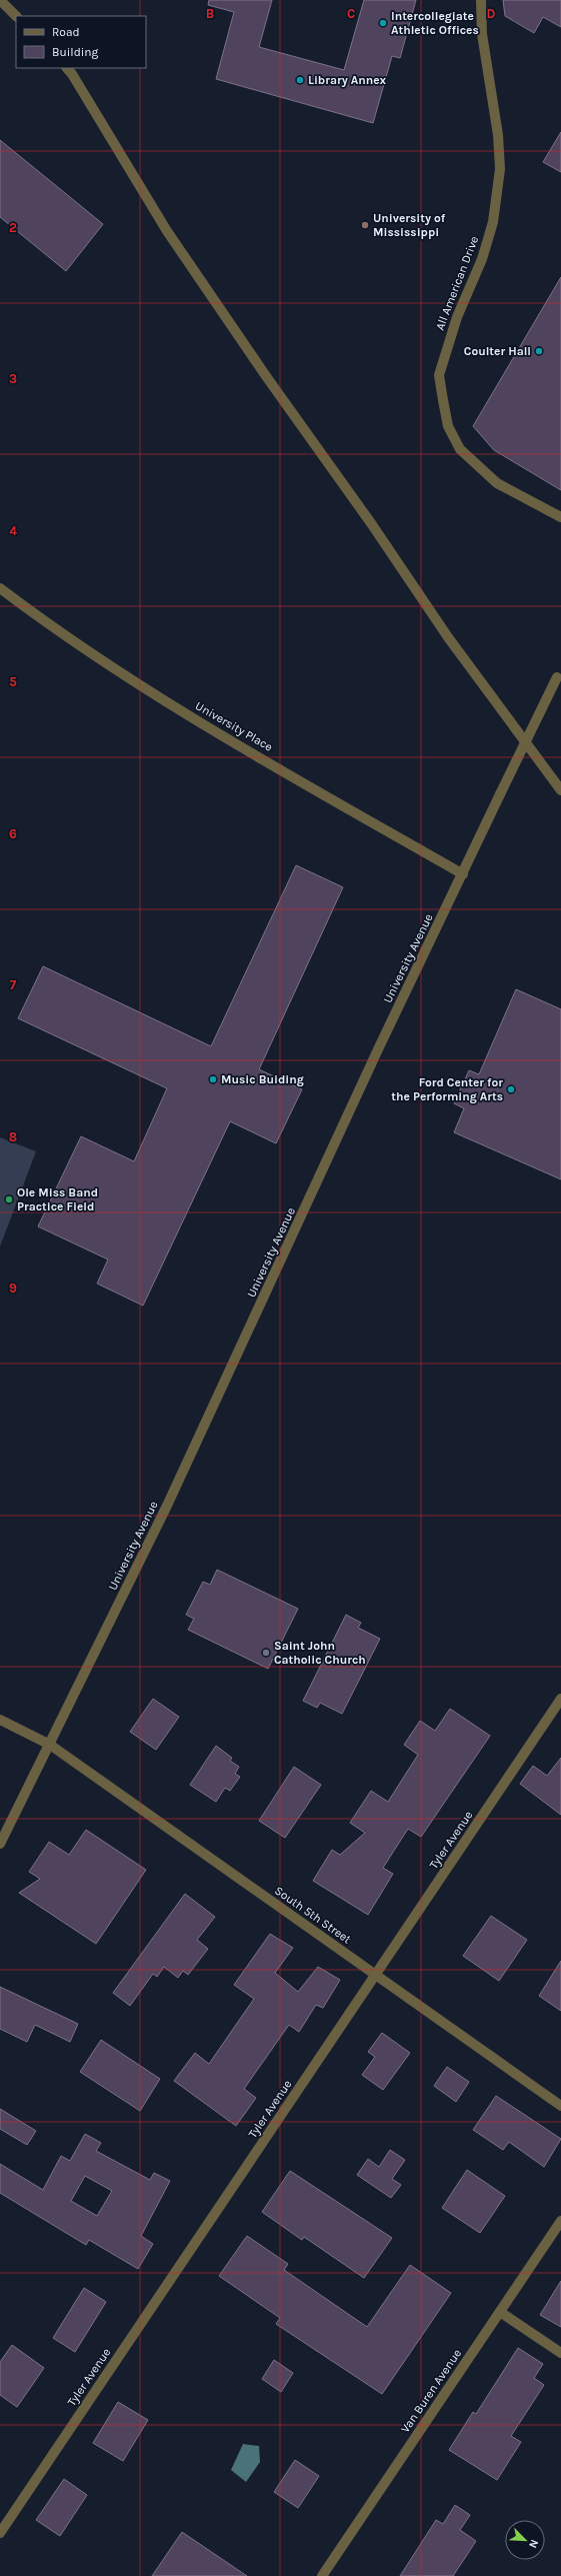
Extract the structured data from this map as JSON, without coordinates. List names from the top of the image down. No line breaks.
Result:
{"streets":{"street":["All American Drive","University Place","University Avenue","Tyler Avenue","South 5th Street","Van Buren Avenue"]},"crossings":[["University Place","University Avenue"],["University Avenue","South 5th Street"],["Tyler Avenue","South 5th Street"]],"places":["Intercollegiate Athletic Offices","Library Annex","University of Mississippi","Coulter Hall","Music Buiding","Ford Center for the Performing Arts","Ole Miss Band Practice Field","Saint John Catholic Church"],"legend":["Road","Building"],"north":"bottom right","grid":{"columns":["B","C","D"],"rows":["2","3","4","5","6","7","8","9"]}}
